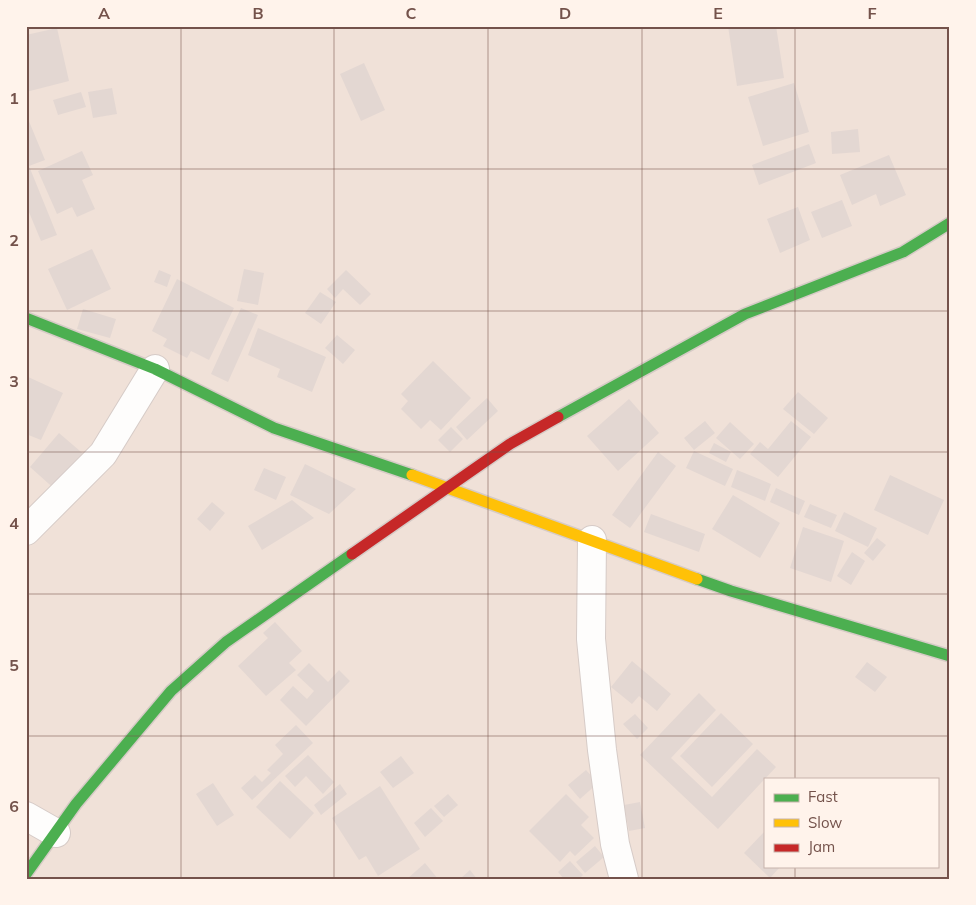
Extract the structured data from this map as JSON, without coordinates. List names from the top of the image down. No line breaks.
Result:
{"legend":["Fast","Slow","Jam"],"grid":{"columns":["A","B","C","D","E","F"],"rows":["1","2","3","4","5","6"]}}
